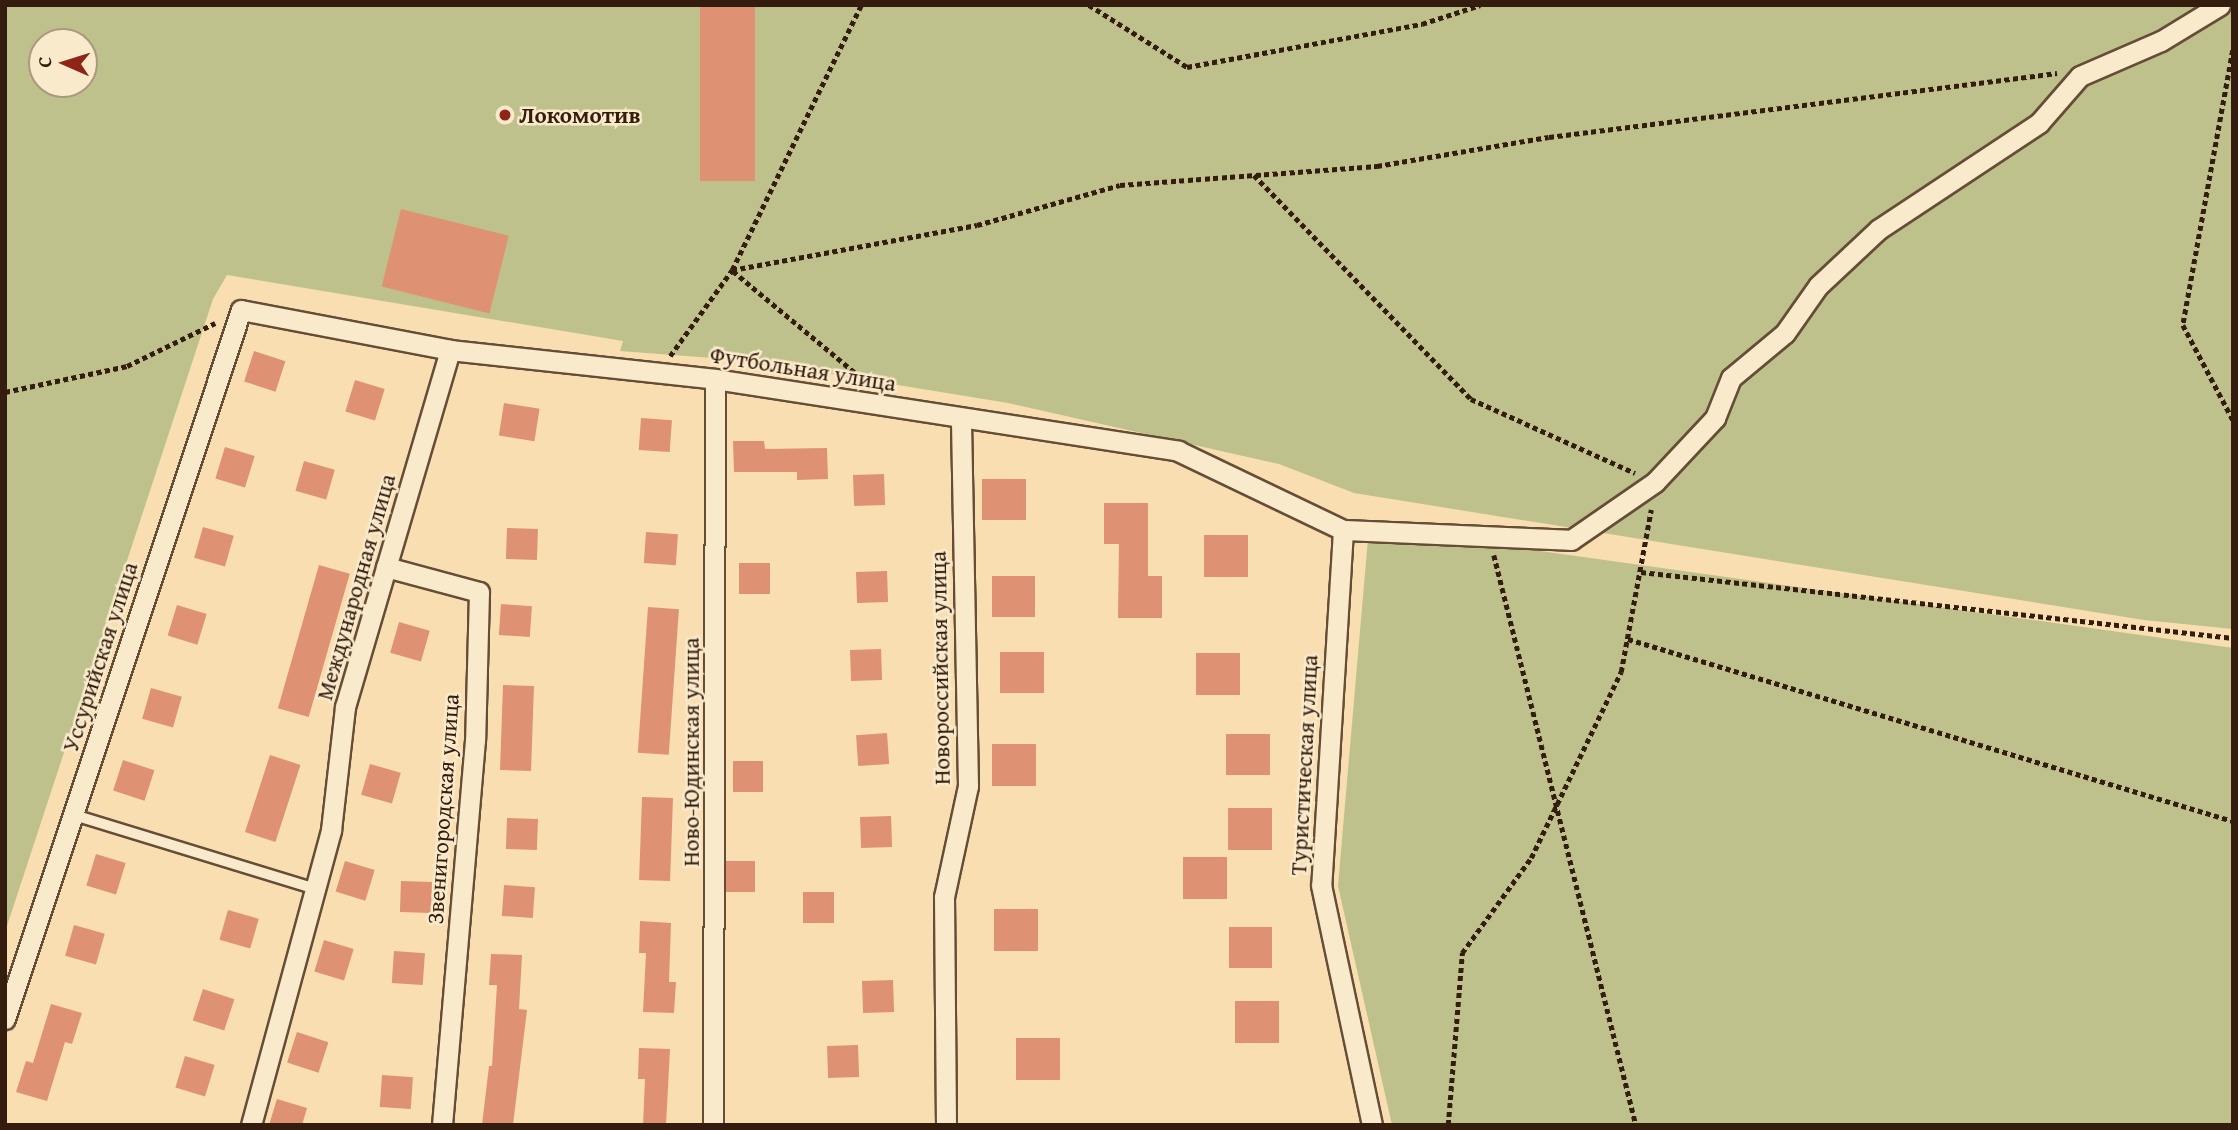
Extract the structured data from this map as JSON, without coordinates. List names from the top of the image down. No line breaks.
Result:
{"streets":{"street":["Футбольная улица","Международная улица","Уссурийская улица","Новороссийская улица","Ново-Юдинская улица","Туристическая улица","Звенигородская улица"]},"crossings":[["Футбольная улица","Международная улица"],["Футбольная улица","Уссурийская улица"],["Футбольная улица","Новороссийская улица"],["Футбольная улица","Ново-Юдинская улица"],["Футбольная улица","Туристическая улица"],["Международная улица","Звенигородская улица"]],"places":["Локомотив"],"north":"left"}
